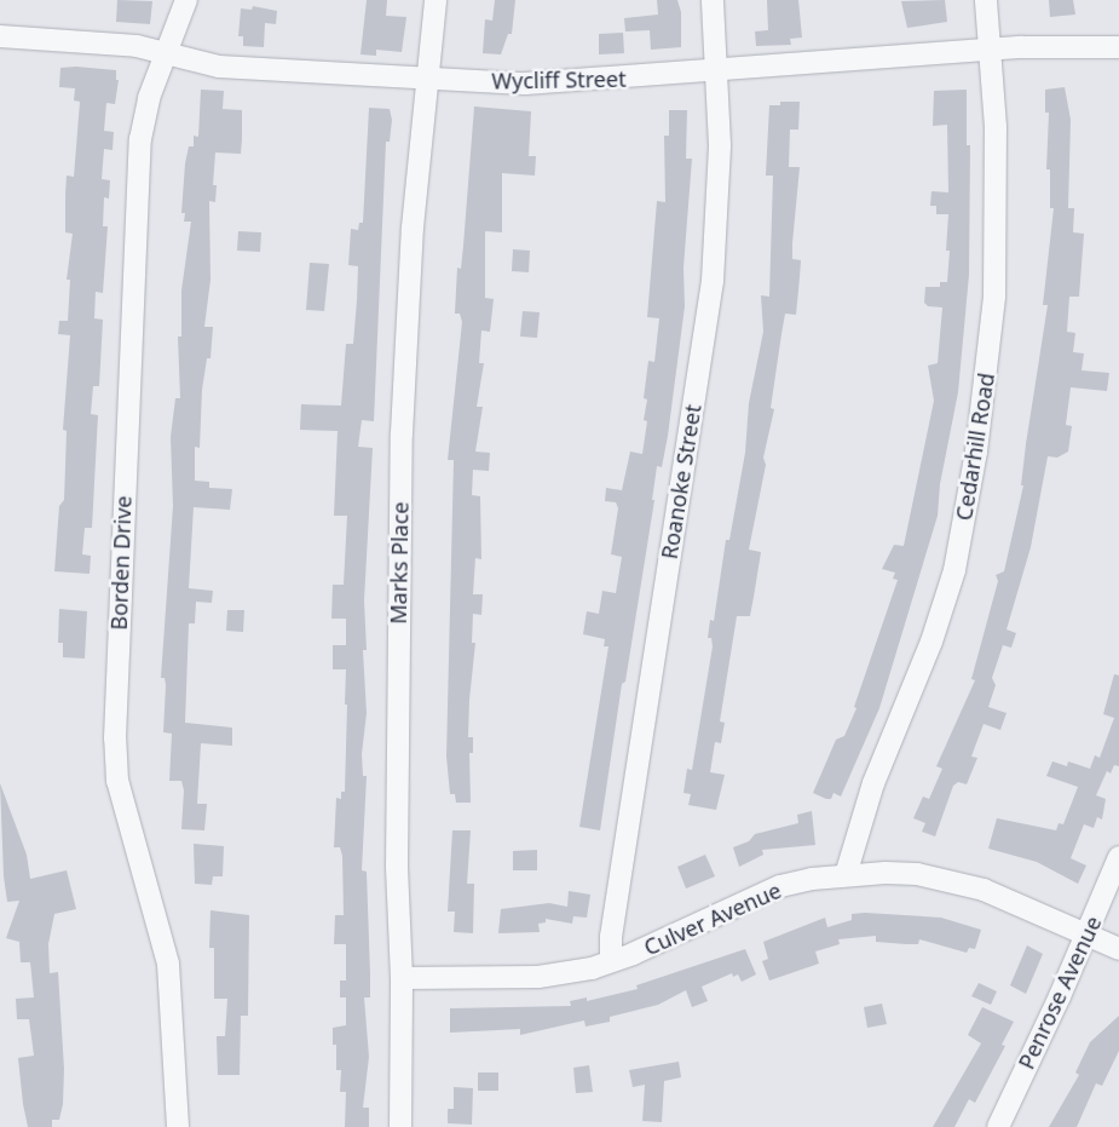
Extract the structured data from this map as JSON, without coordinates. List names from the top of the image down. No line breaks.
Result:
{"streets":{"street":["Wycliff Street","Cedarhill Road","Roanoke Street","Borden Drive","Marks Place","Culver Avenue","Penrose Avenue"]},"crossings":[["Wycliff Street","Cedarhill Road"],["Wycliff Street","Roanoke Street"],["Wycliff Street","Borden Drive"],["Wycliff Street","Marks Place"],["Cedarhill Road","Culver Avenue"],["Roanoke Street","Culver Avenue"],["Marks Place","Culver Avenue"],["Culver Avenue","Penrose Avenue"]]}
